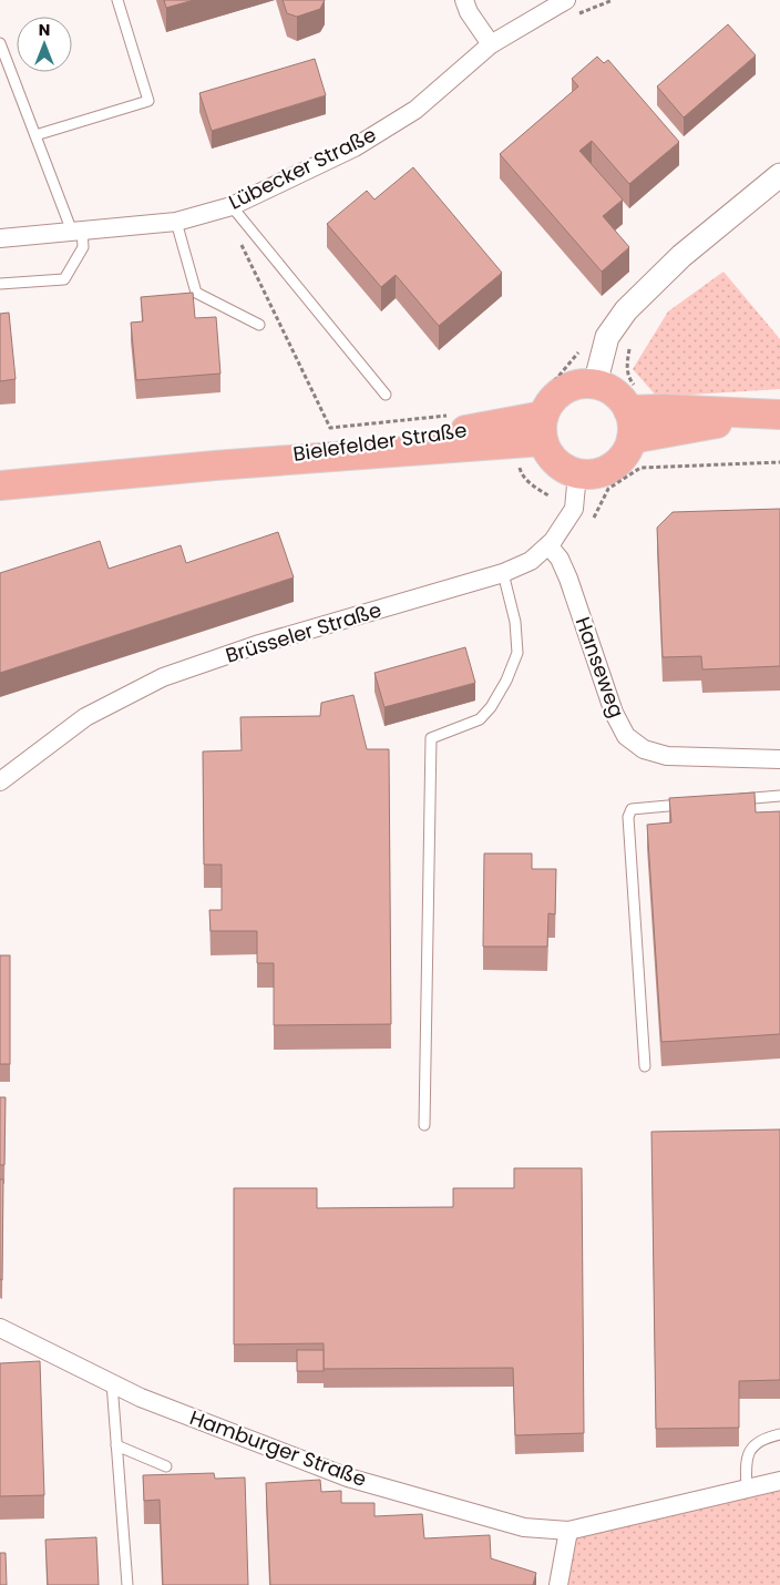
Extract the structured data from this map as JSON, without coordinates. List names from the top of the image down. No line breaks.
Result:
{"streets":{"main road":["Bielefelder Straße"],"street":["Lübecker Straße","Brüsseler Straße","Hanseweg","Hamburger Straße"]},"crossings":[["Bielefelder Straße","Brüsseler Straße"],["Brüsseler Straße","Hanseweg"]],"north":"top"}
